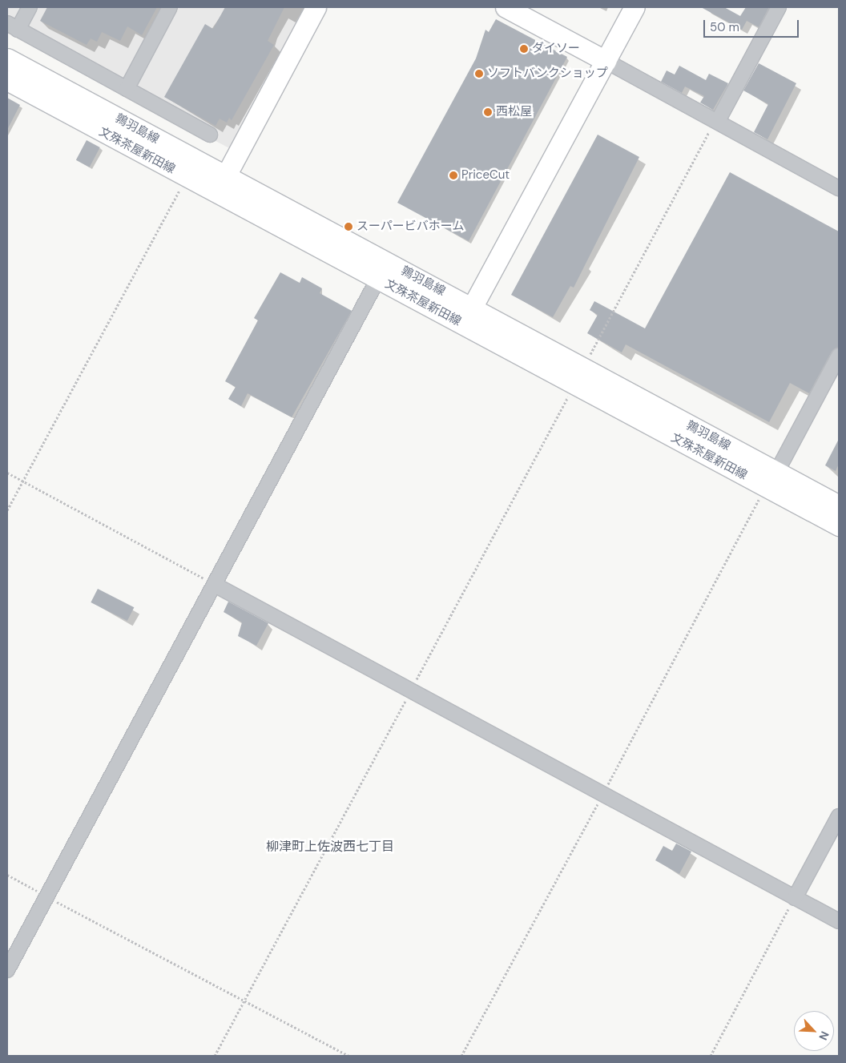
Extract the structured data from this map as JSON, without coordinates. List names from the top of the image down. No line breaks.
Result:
{"streets":{"main road":["鶉羽島線","文殊茶屋新田線"]},"crossings":[["鶉羽島線","文殊茶屋新田線"]],"districts":["柳津町上佐波西七丁目"],"places":["ダイソー","ソフトバンクショップ","西松屋","PriceCut","スーパービバホーム"],"scale_bar":"50 m","north":"bottom right"}
